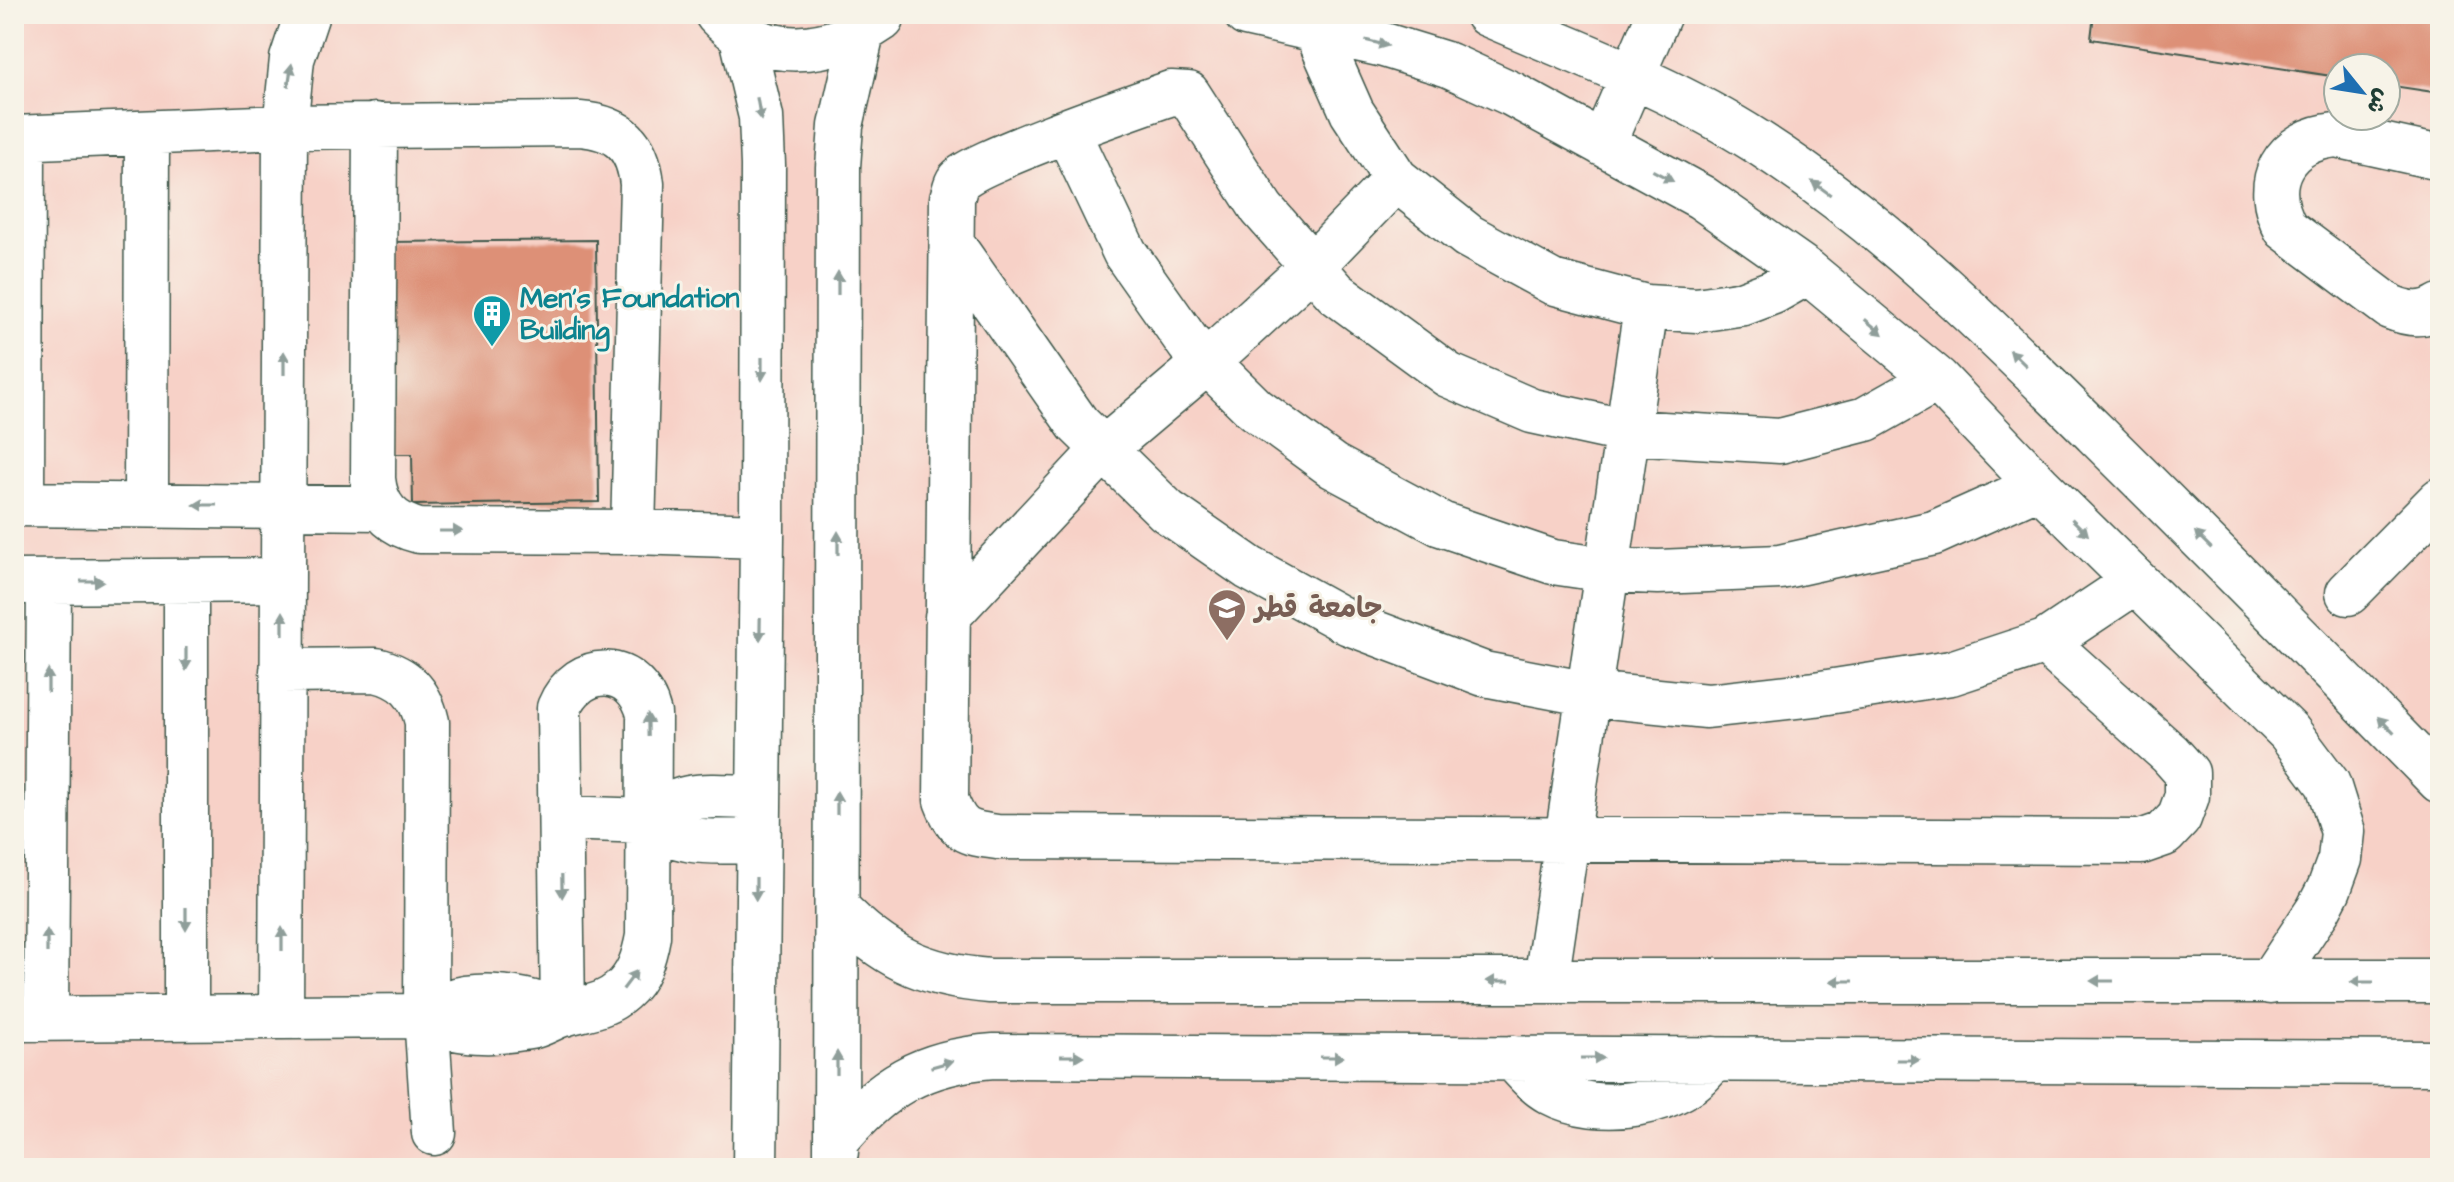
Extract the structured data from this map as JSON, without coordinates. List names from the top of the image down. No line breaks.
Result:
{"places":{"building":["Men's Foundation Building"],"school or university":["جامعة قطر"]},"north":"bottom right"}
